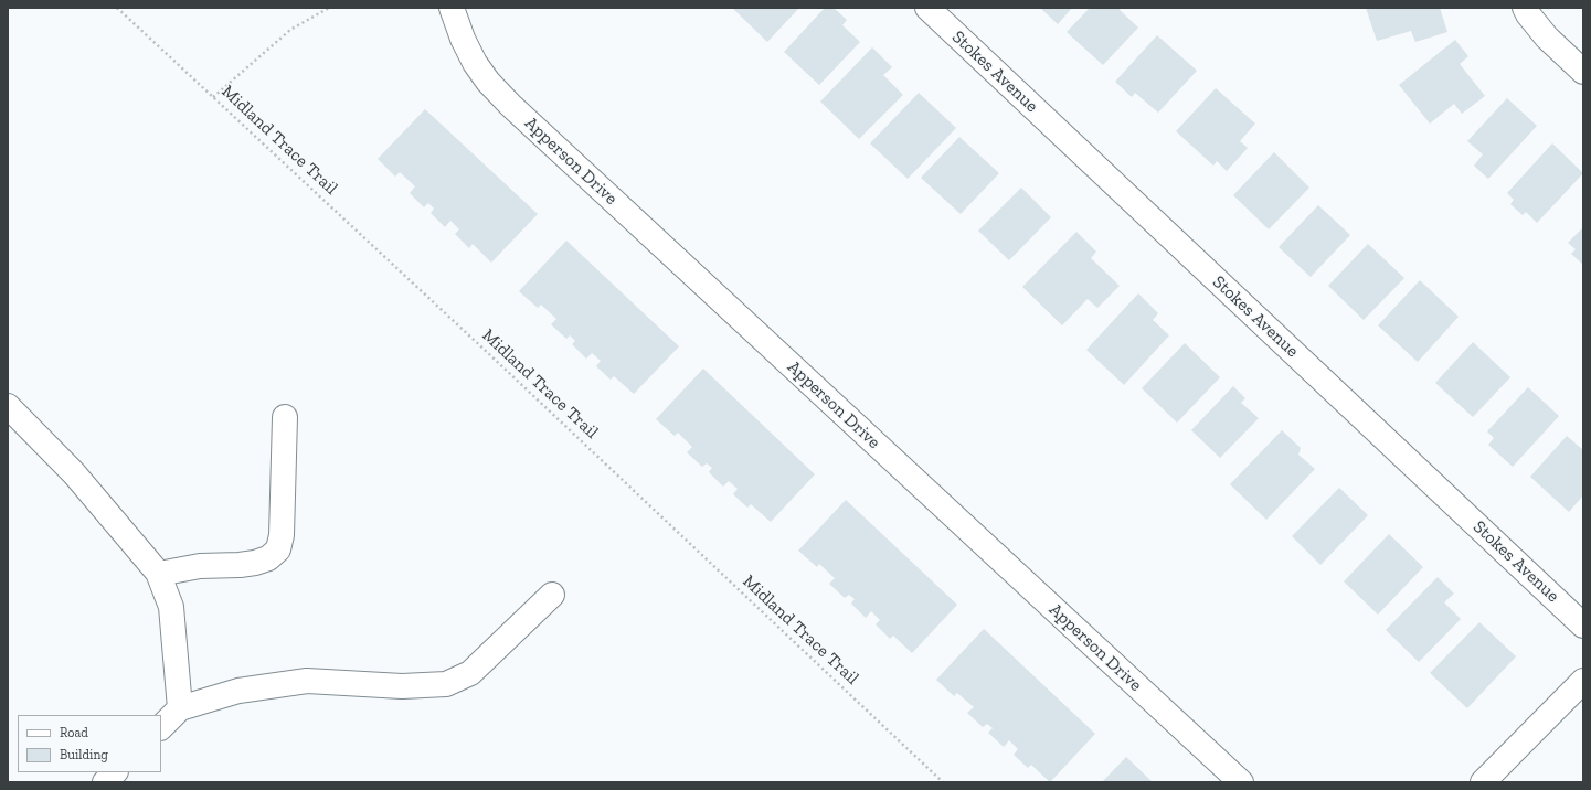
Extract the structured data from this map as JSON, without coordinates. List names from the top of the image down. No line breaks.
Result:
{"streets":{"street":["Stokes Avenue","Apperson Drive"],"path":["Midland Trace Trail"]},"legend":["Road","Building"]}
